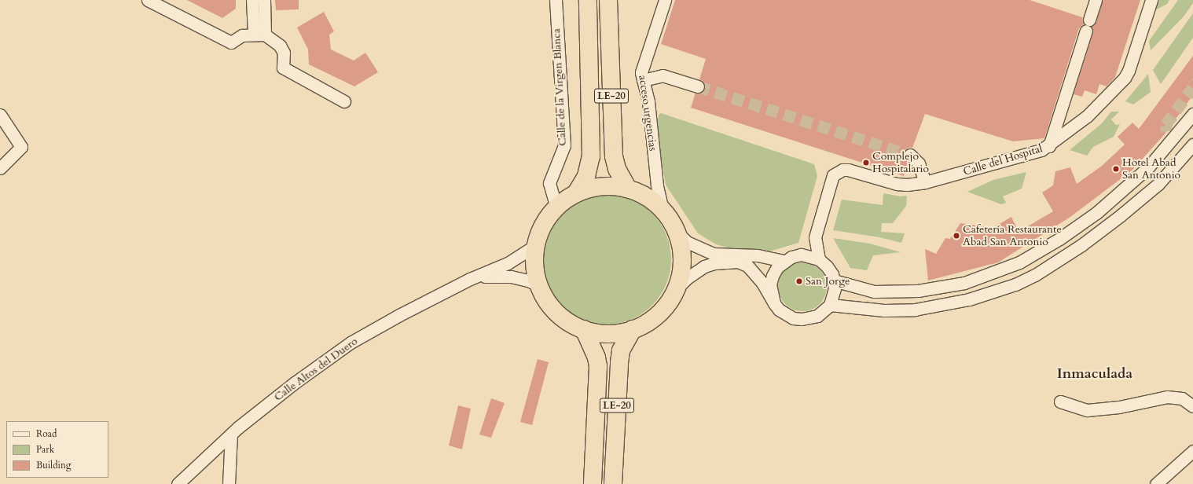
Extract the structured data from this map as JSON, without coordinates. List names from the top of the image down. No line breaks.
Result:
{"streets":{"highway":["LE-20"],"street":["Calle de la Virgen Blanca","acceso urgencias","Calle del Hospital","Calle Altos del Duero"]},"crossings":[["Calle de la Virgen Blanca","LE-20"],["LE-20","acceso urgencias"],["LE-20","Calle Altos del Duero"]],"districts":["Inmaculada"],"places":["Complejo Hospitalario","Hotel Abad San Antonio","Cafetería Restaurante Abad San Antonio","San Jorge"],"legend":["Road","Park","Building"]}
